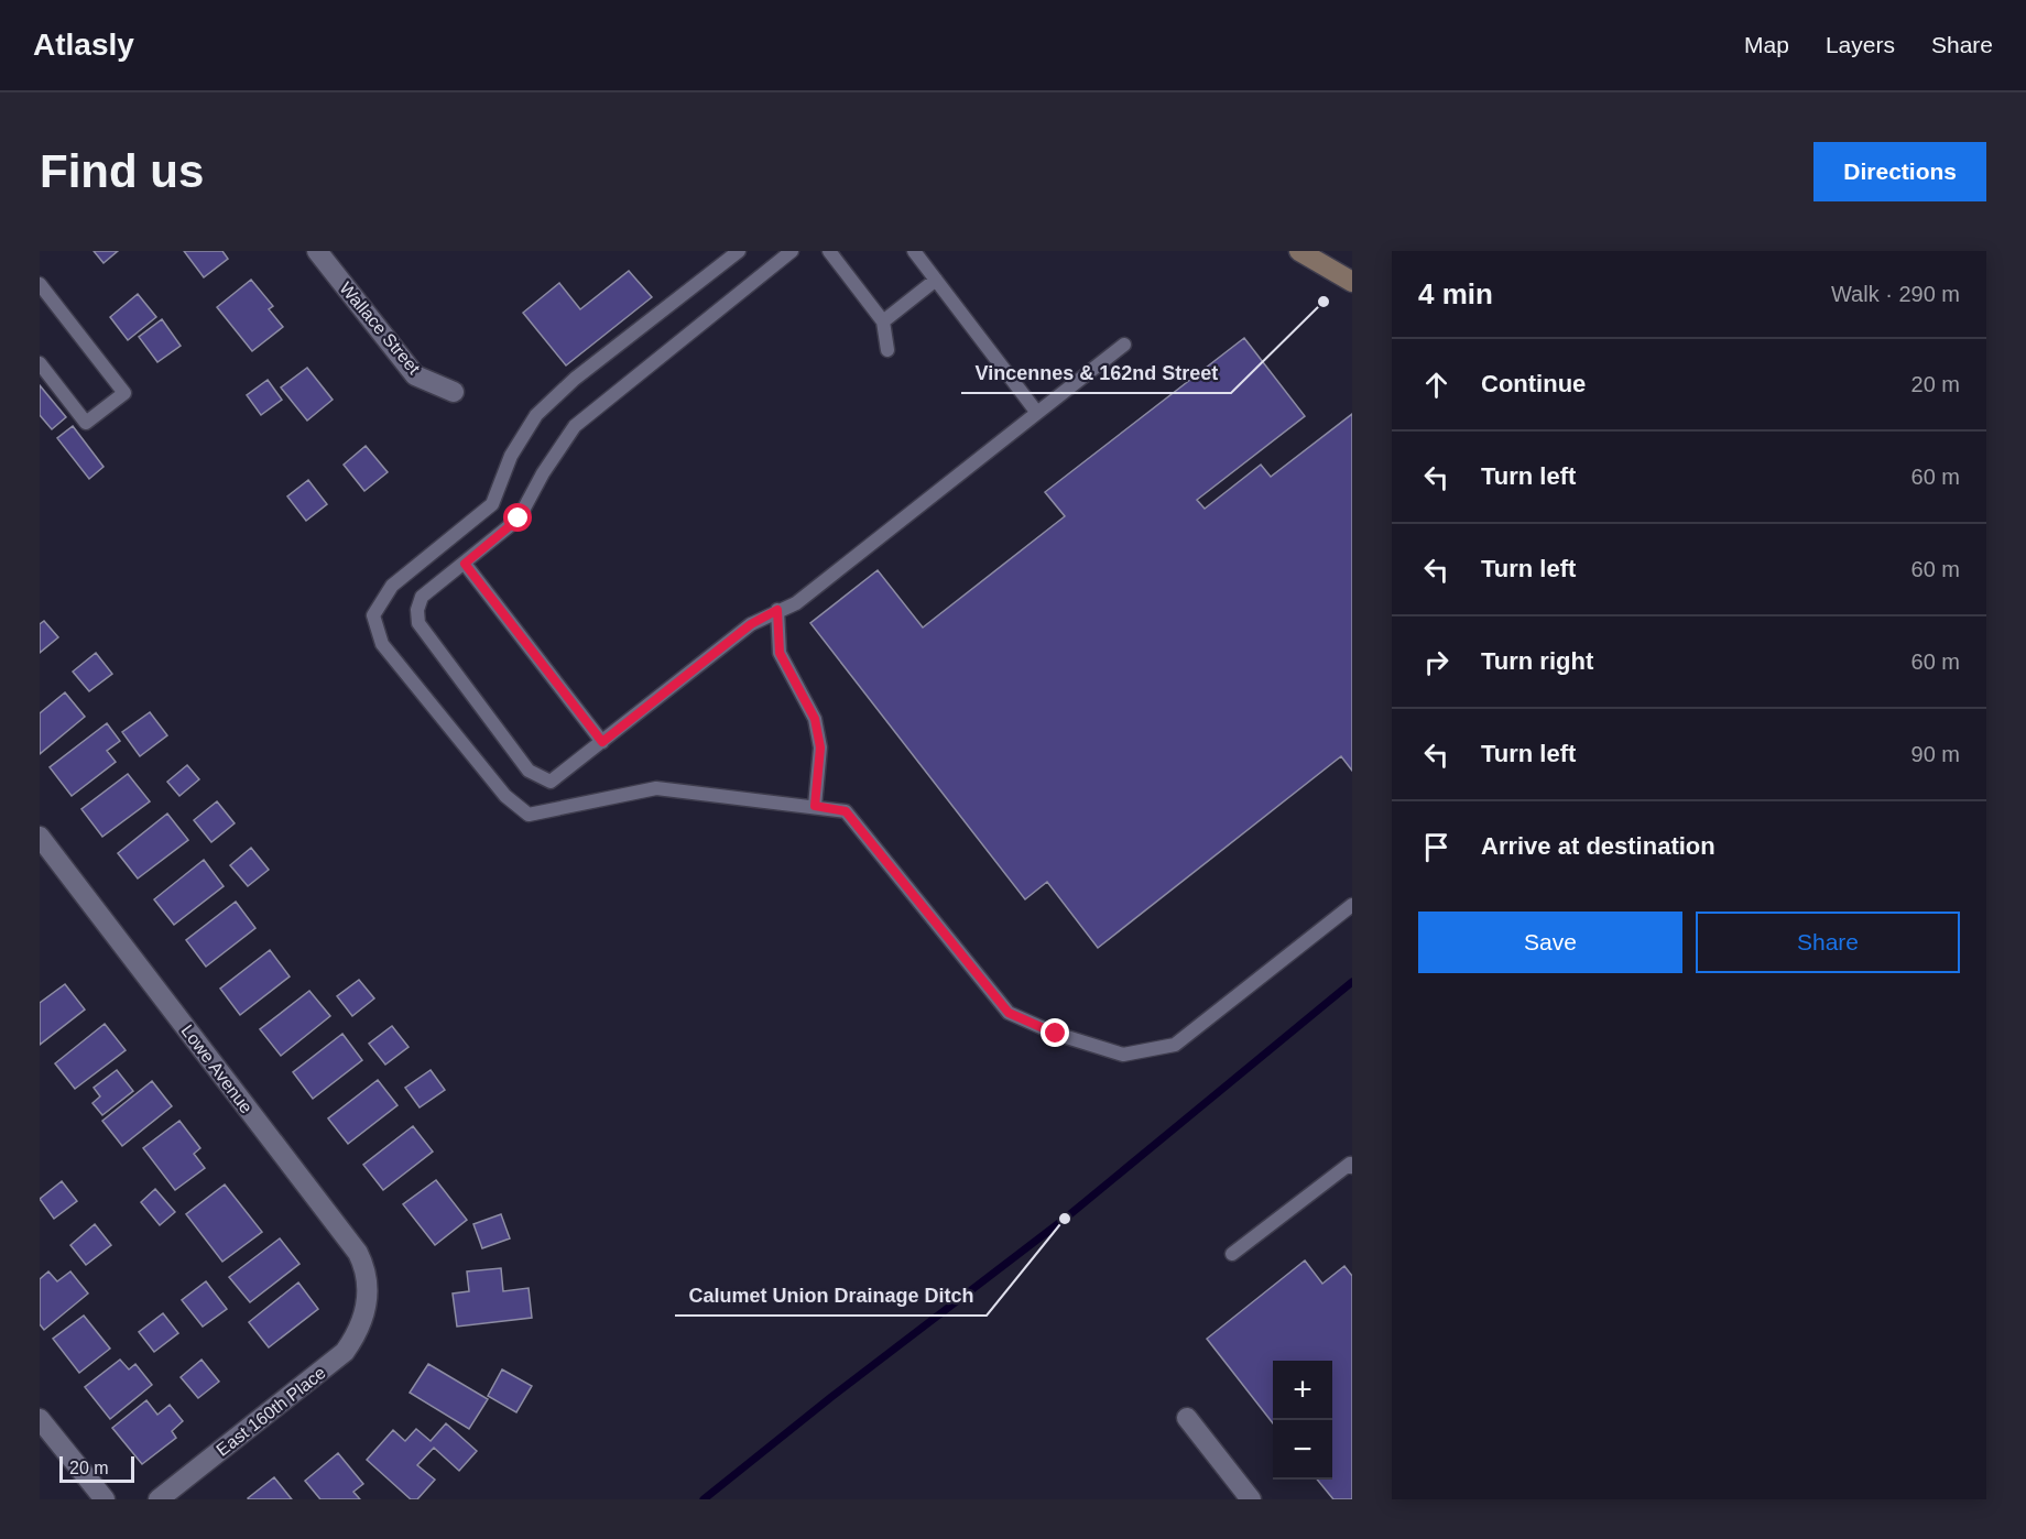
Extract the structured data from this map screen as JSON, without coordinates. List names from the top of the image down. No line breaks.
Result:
{"streets":{"street":["Wallace Street","Lowe Avenue","East 160th Place"]},"crossings":[["Lowe Avenue","East 160th Place"]],"places":["Vincennes & 162nd Street","Calumet Union Drainage Ditch"],"scale_bar":"20 m","page":{"header":"Atlasly","nav":["Map","Layers","Share"],"buttons":["Directions",["Save","Share"]],"title":"Find us","heading":["4 min","Walk · 290 m"],"list":[["Continue","20 m"],["Turn left","60 m"],["Turn left","60 m"],["Turn right","60 m"],["Turn left","90 m"],"Arrive at destination"],"map_buttons":["+","−"],"scale":"20 m"}}
